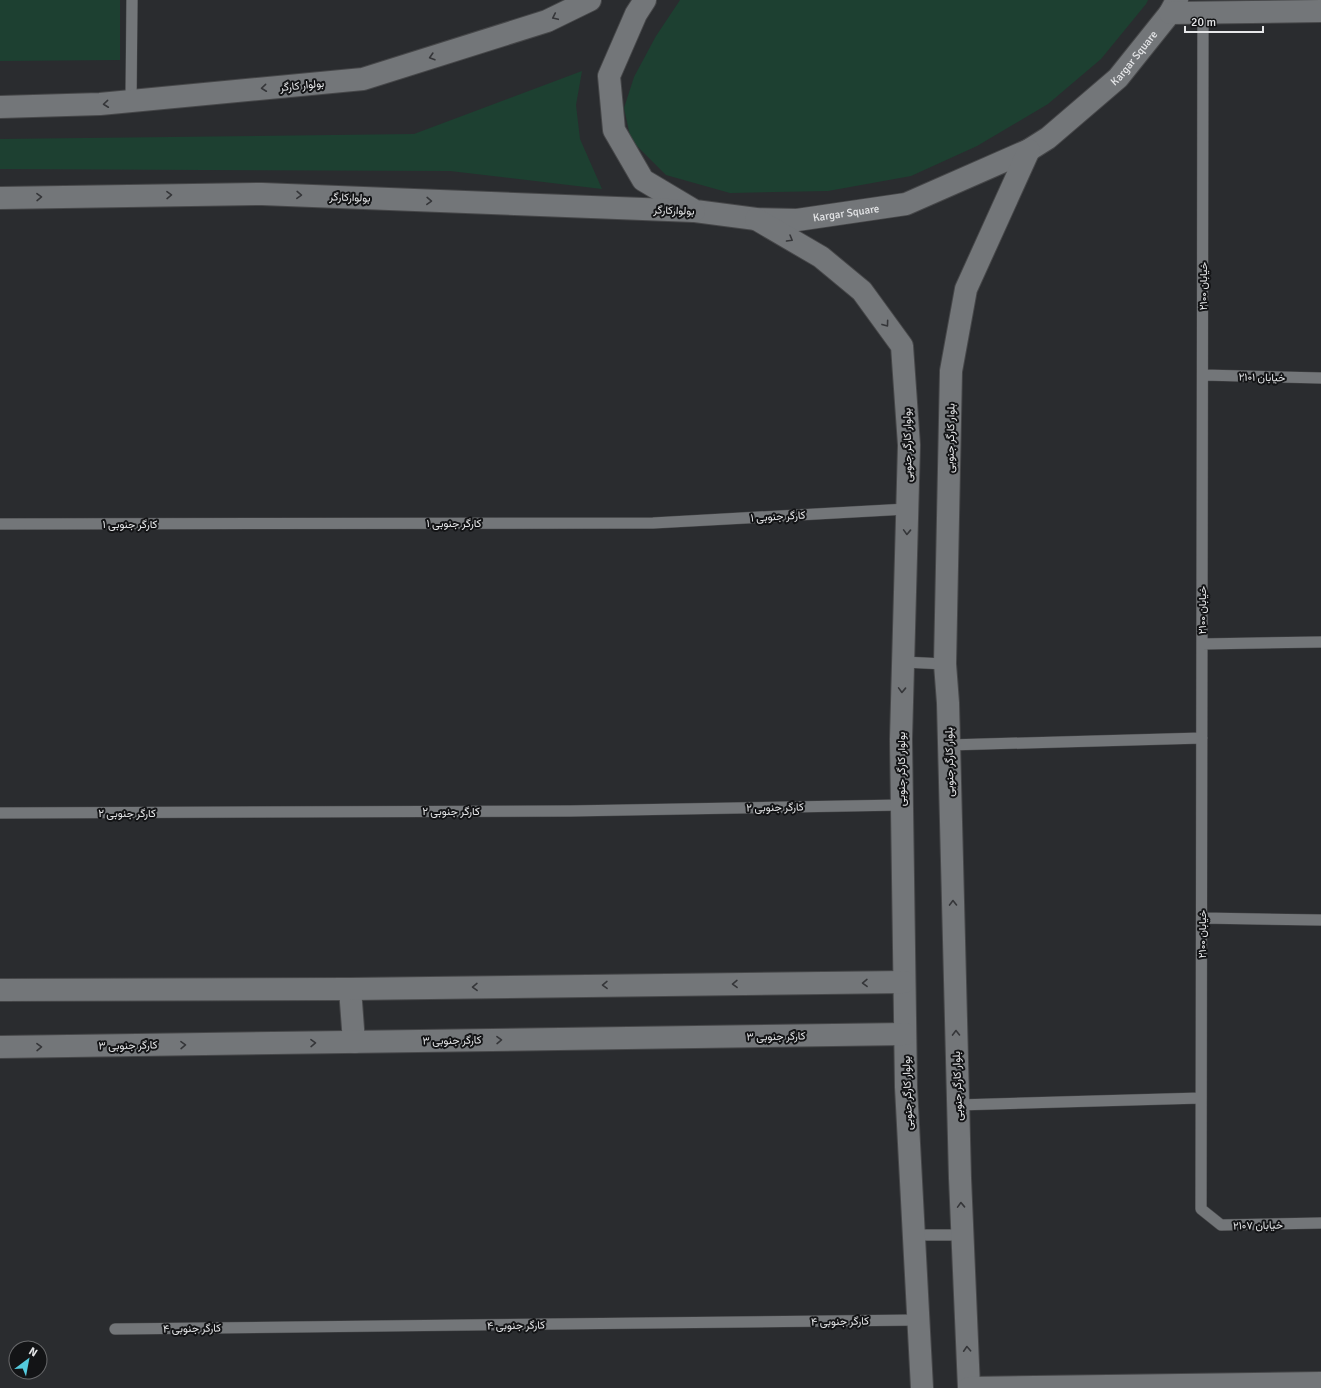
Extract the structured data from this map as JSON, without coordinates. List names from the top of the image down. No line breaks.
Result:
{"streets":{"street":["Kargar Square","بولوار کارگر","بولوارکارگر","بلوار کارگر جنوبی","بولوار کارگر جنوبی","کارگر جنوبی ۳"],"lane":["خیابان ۲۱۰۰","خیابان ۲۱۰۱","کارگر جنوبی ۱","کارگر جنوبی ۲","خیابان ۲۱۰۷","کارگر جنوبی ۴"]},"crossings":[["Kargar Square","بولوارکارگر"],["Kargar Square","بلوار کارگر جنوبی"],["Kargar Square","بولوار کارگر جنوبی"],["خیابان ۲۱۰۰","خیابان ۲۱۰۱"],["خیابان ۲۱۰۰","خیابان ۲۱۰۷"],["بولوار کارگر جنوبی","کارگر جنوبی ۱"],["بولوار کارگر جنوبی","کارگر جنوبی ۲"],["بولوار کارگر جنوبی","کارگر جنوبی ۳"],["بولوار کارگر جنوبی","کارگر جنوبی ۴"]],"one_way":["بولوار کارگر","بولوارکارگر","بلوار کارگر جنوبی","بولوار کارگر جنوبی"],"scale_bar":"20 m","north":"top right"}
